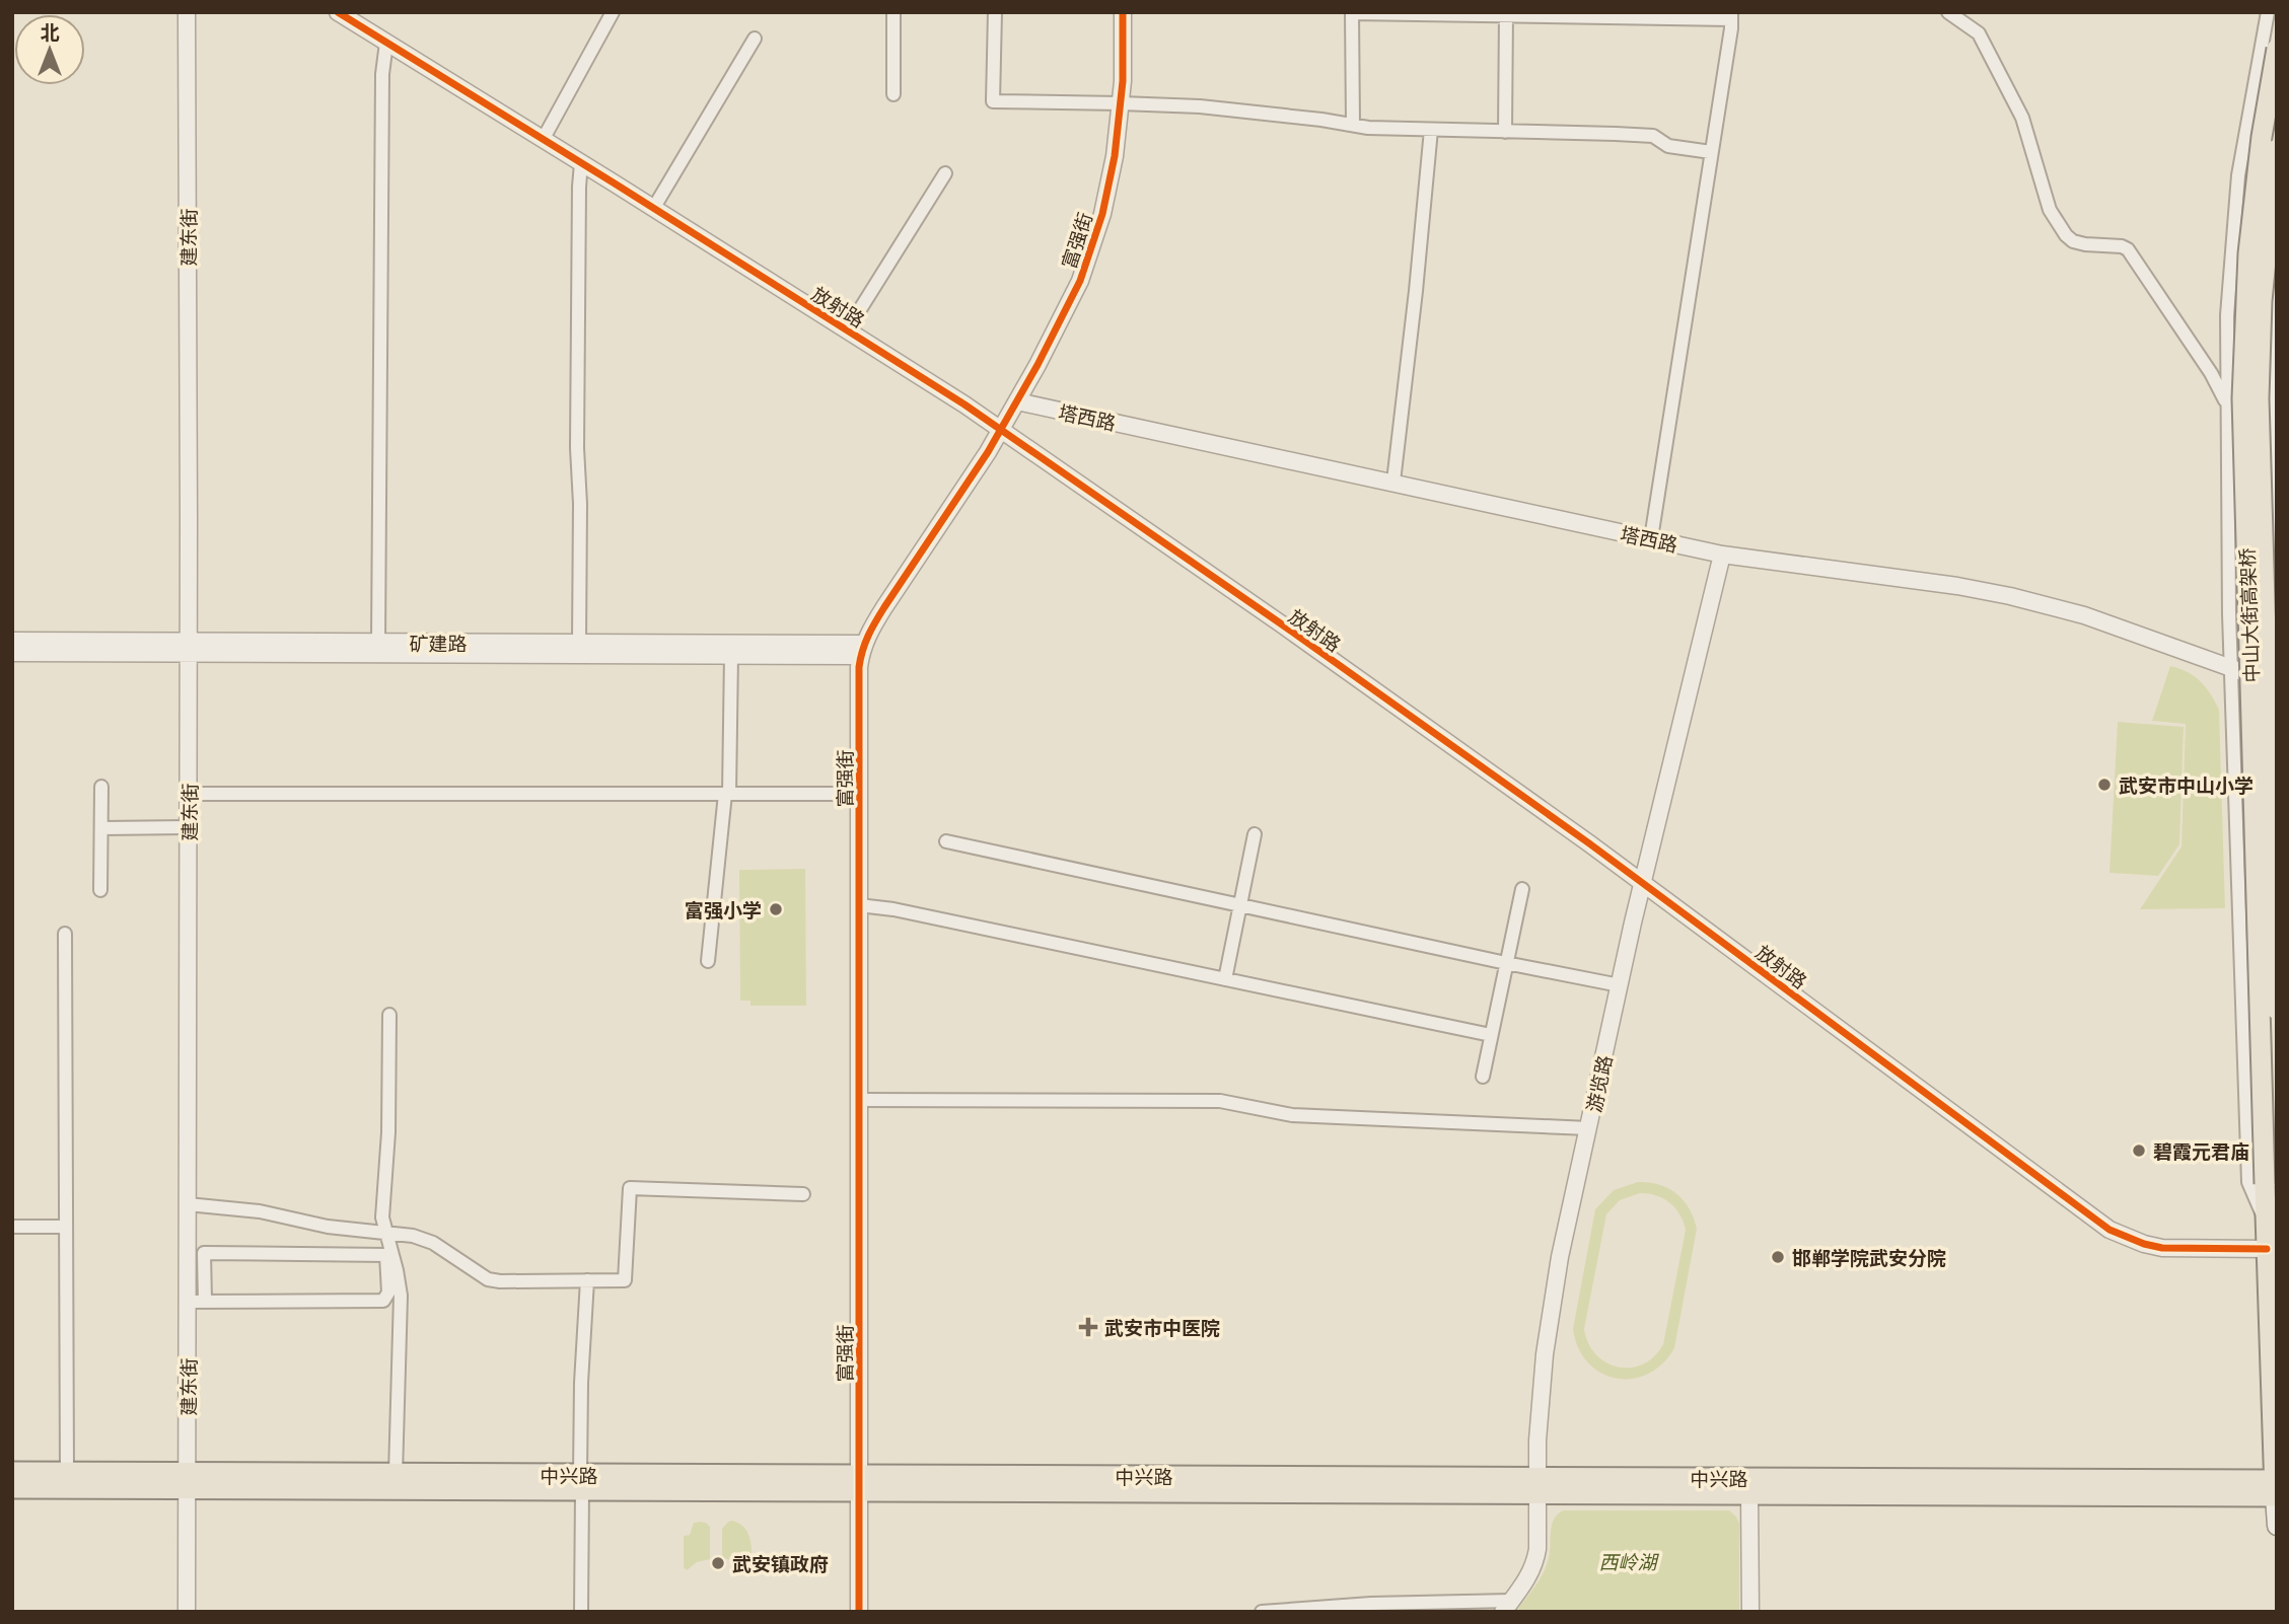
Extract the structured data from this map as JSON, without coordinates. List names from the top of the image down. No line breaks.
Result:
{"streets":{"main road":["中山大街高架桥","中兴路"],"street":["建东街","富强街","放射路","塔西路","矿建路","游览路"]},"crossings":[["建东街","矿建路"],["建东街","中兴路"],["富强街","放射路"],["富强街","塔西路"],["富强街","矿建路"],["富强街","中兴路"],["放射路","中山大街高架桥"],["放射路","游览路"],["塔西路","游览路"],["中山大街高架桥","中兴路"],["游览路","中兴路"]],"parks":["西岭湖"],"places":{"other":["武安市中山小学","富强小学","碧霞元君庙","邯郸学院武安分院","武安镇政府"],"health":["武安市中医院"]},"north":"top"}
